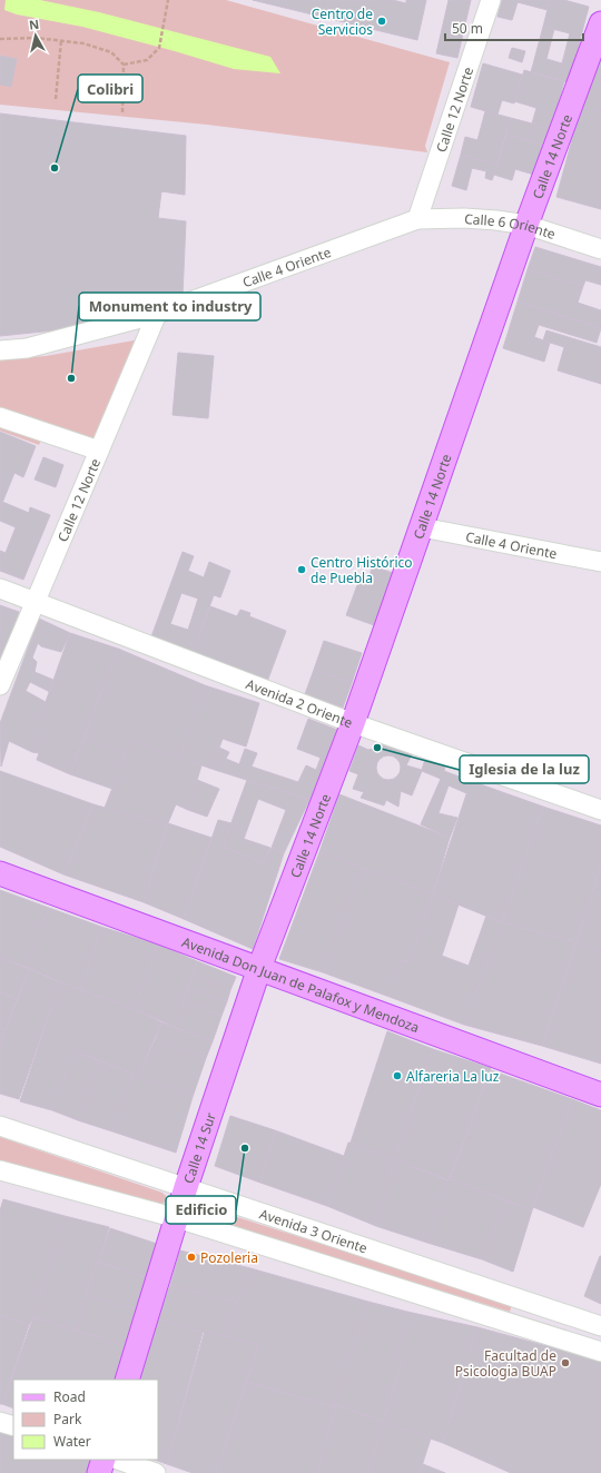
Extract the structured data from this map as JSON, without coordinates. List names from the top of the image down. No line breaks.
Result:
{"streets":{"main road":["Calle 14 Norte","Avenida Don Juan de Palafox y Mendoza","Calle 14 Sur"],"street":["Calle 12 Norte","Calle 6 Oriente","Calle 4 Oriente","Avenida 2 Oriente","Avenida 3 Oriente"]},"crossings":[["Calle 12 Norte","Calle 6 Oriente"],["Calle 12 Norte","Calle 4 Oriente"],["Calle 12 Norte","Avenida 2 Oriente"],["Calle 14 Norte","Calle 6 Oriente"],["Calle 14 Norte","Calle 4 Oriente"],["Calle 14 Norte","Avenida 2 Oriente"],["Calle 14 Norte","Avenida Don Juan de Palafox y Mendoza"],["Calle 14 Norte","Calle 14 Sur"],["Calle 6 Oriente","Calle 4 Oriente"],["Avenida Don Juan de Palafox y Mendoza","Calle 14 Sur"],["Calle 14 Sur","Avenida 3 Oriente"]],"places":["Centro de Servicios","Colibri","Monument to industry","Centro Histórico de Puebla","Iglesia de la luz","Alfareria La luz","Edificio","Pozoleria","Facultad de Psicologia BUAP"],"legend":["Road","Park","Water"],"scale_bar":"50 m","north":"top"}
